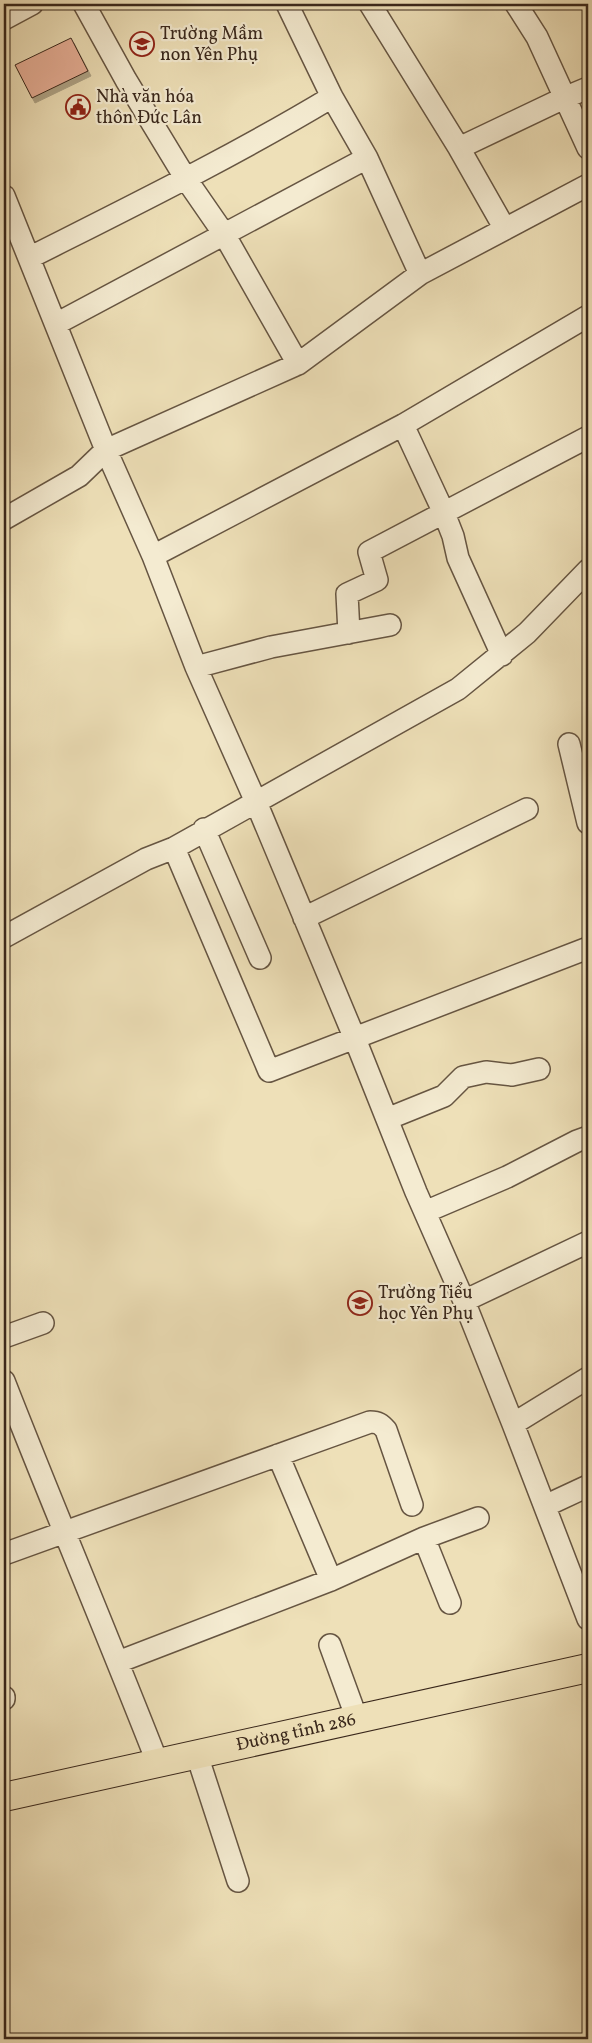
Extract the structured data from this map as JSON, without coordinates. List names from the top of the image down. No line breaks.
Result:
{"streets":{"main road":["Đường tỉnh 286"]},"places":{"school or university":["Trường Mầm non Yên Phụ","Trường Tiểu học Yên Phụ"],"public building":["Nhà văn hóa thôn Đức Lân"]}}
